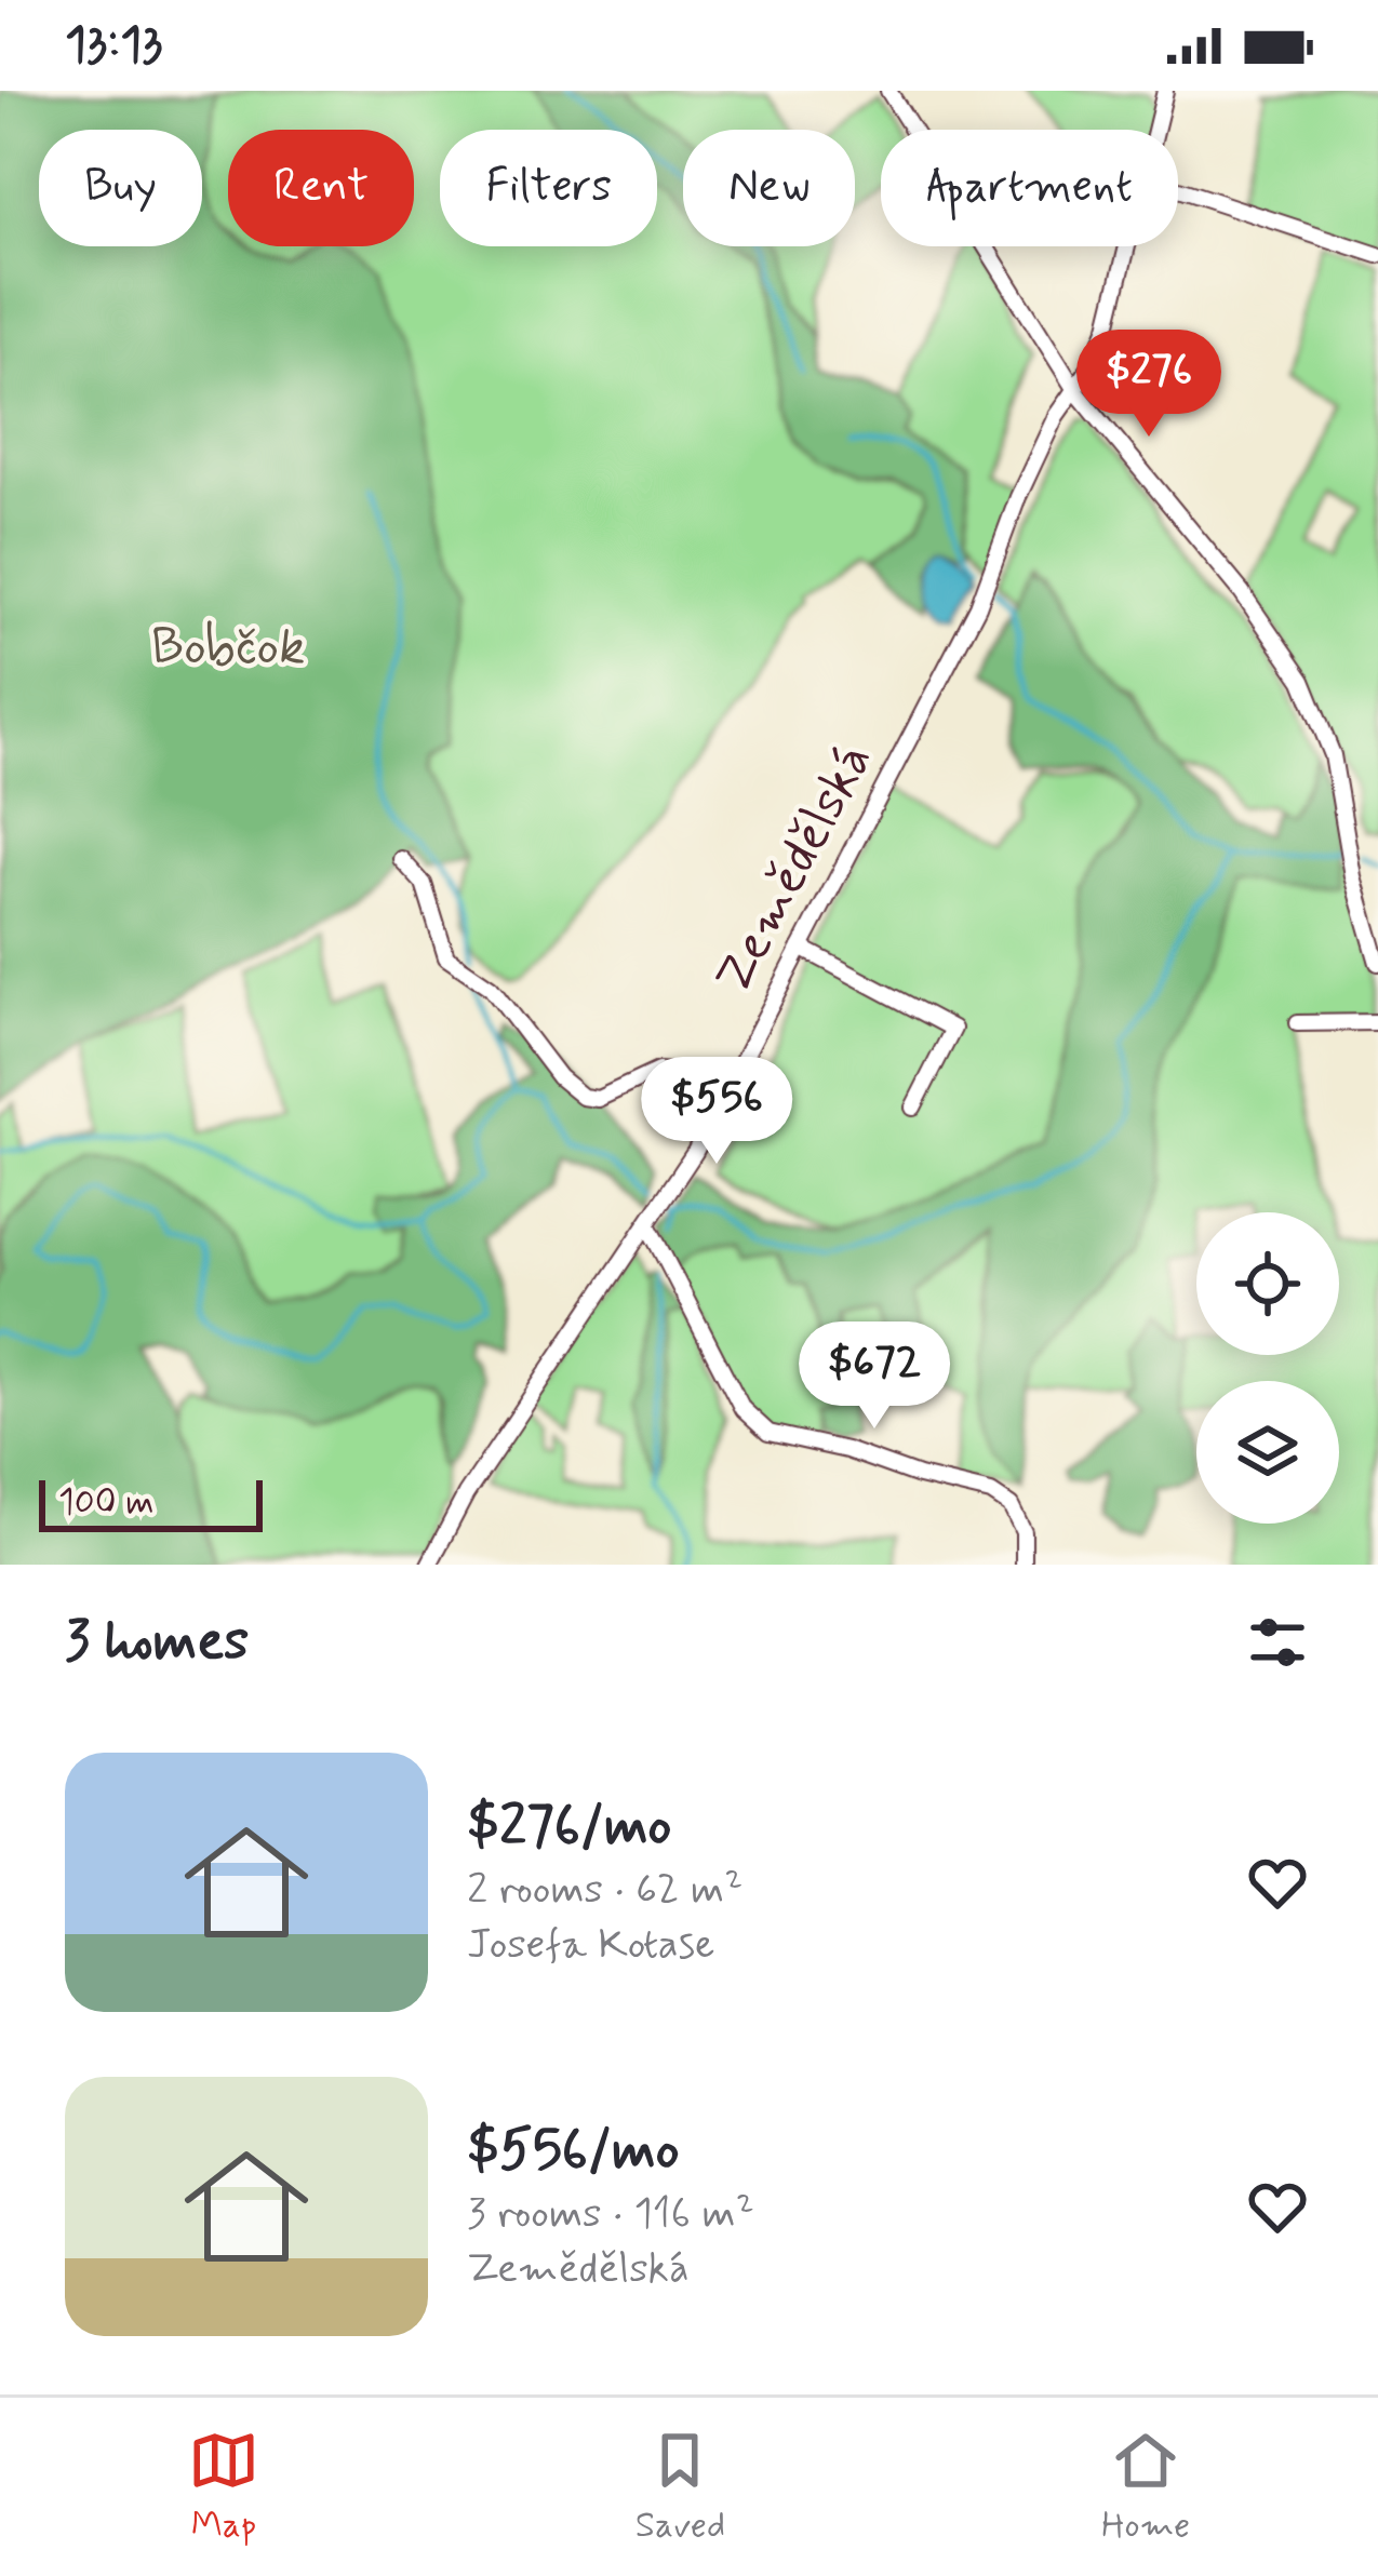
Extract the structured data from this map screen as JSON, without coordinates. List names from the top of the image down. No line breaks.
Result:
{"streets":{"street":["Zemědělská"]},"parks":["Bobčok"],"scale_bar":"100 m","page":{"status":"13:13","chip":["Buy","Rent","Filters","New","Apartment"],"price":["$276","$556","$672"],"scale":"100 m","heading":"3 homes","list":[{"name":"$276/mo","note":"2 rooms · 62 m² · Josefa Kotase"},{"name":"$556/mo","note":"3 rooms · 116 m² · Zemědělská"}],"tabs":["Map","Saved","Home"]}}
